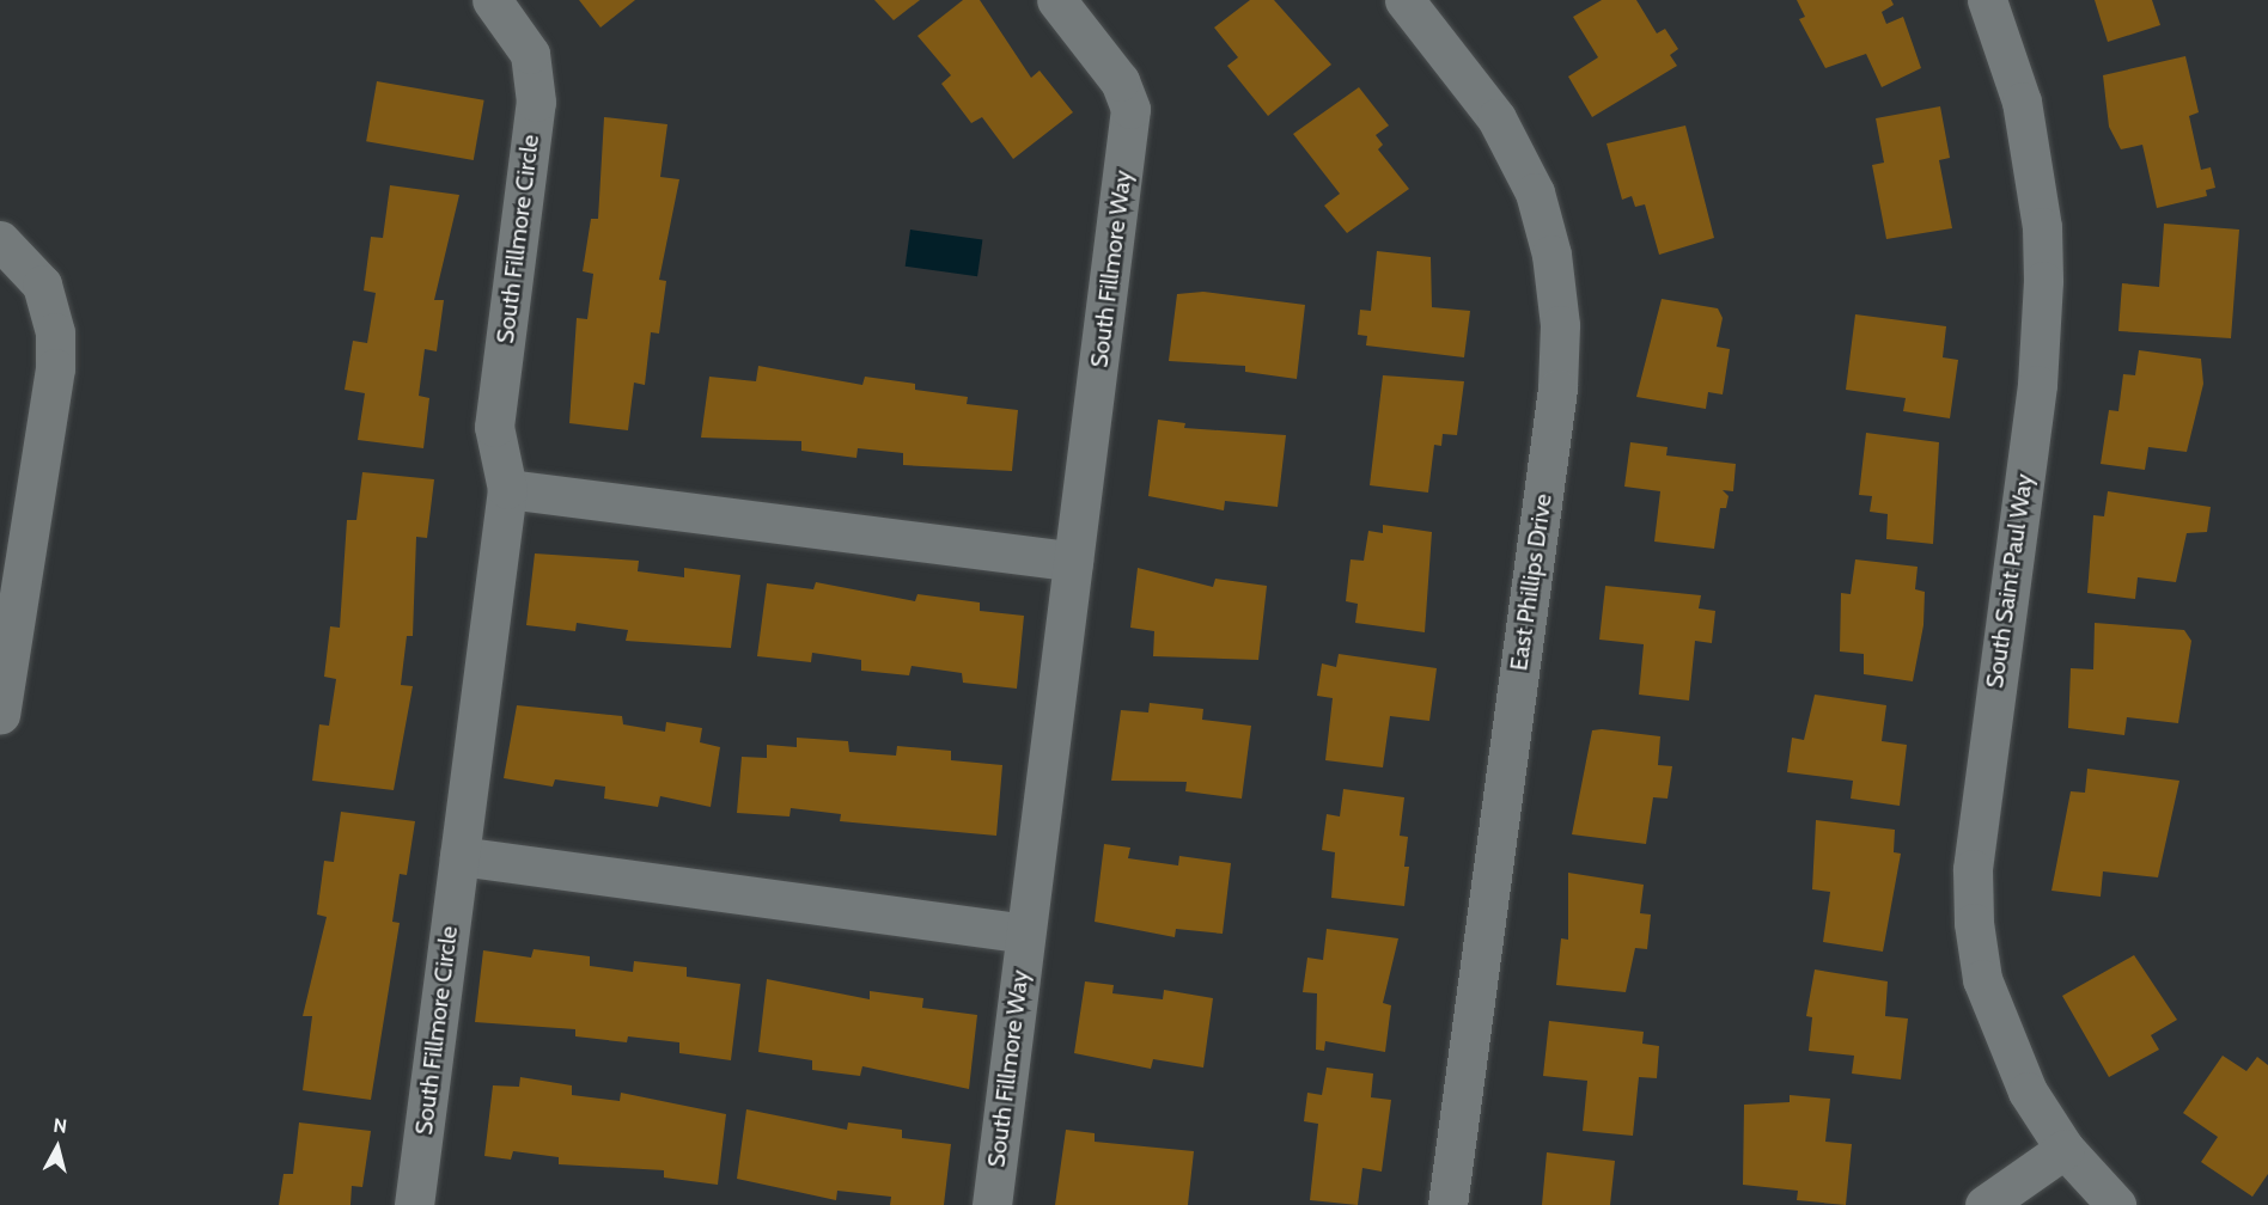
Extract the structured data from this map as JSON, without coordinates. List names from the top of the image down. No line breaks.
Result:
{"streets":{"street":["South Fillmore Circle","South Fillmore Way","South Saint Paul Way","East Phillips Drive"]},"north":"top"}
